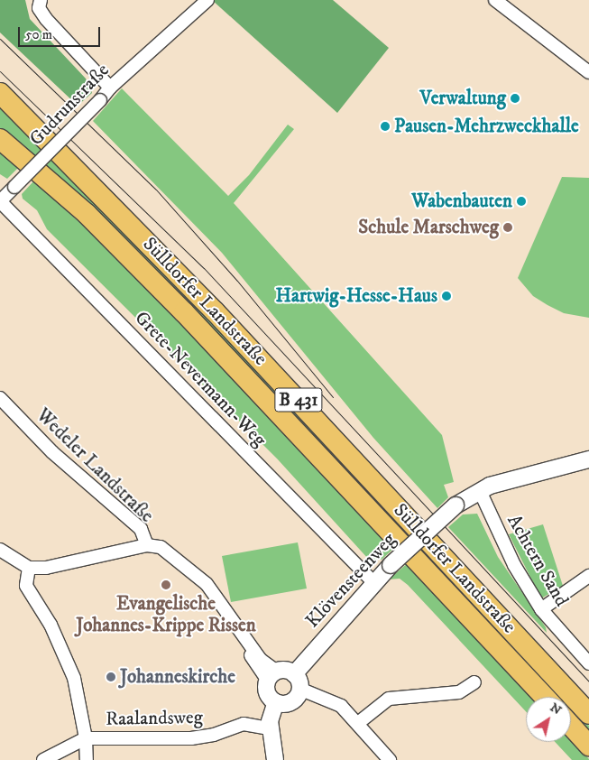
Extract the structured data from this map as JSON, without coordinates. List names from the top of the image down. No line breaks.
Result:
{"streets":{"highway":["Sülldorfer Landstraße","B 431"],"street":["Gudrunstraße","Grete-Nevermann-Weg","Wedeler Landstraße","Achtern Sand","Klövensteenweg","Raalandsweg"]},"crossings":[["Gudrunstraße","Grete-Nevermann-Weg"],["Grete-Nevermann-Weg","Klövensteenweg"],["Wedeler Landstraße","Klövensteenweg"],["Achtern Sand","Klövensteenweg"]],"places":["Verwaltung","Pausen-Mehrzweckhalle","Wabenbauten","Schule Marschweg","Hartwig-Hesse-Haus","Evangelische Johannes-Krippe Rissen","Johanneskirche"],"scale_bar":"50 m","north":"top right"}
